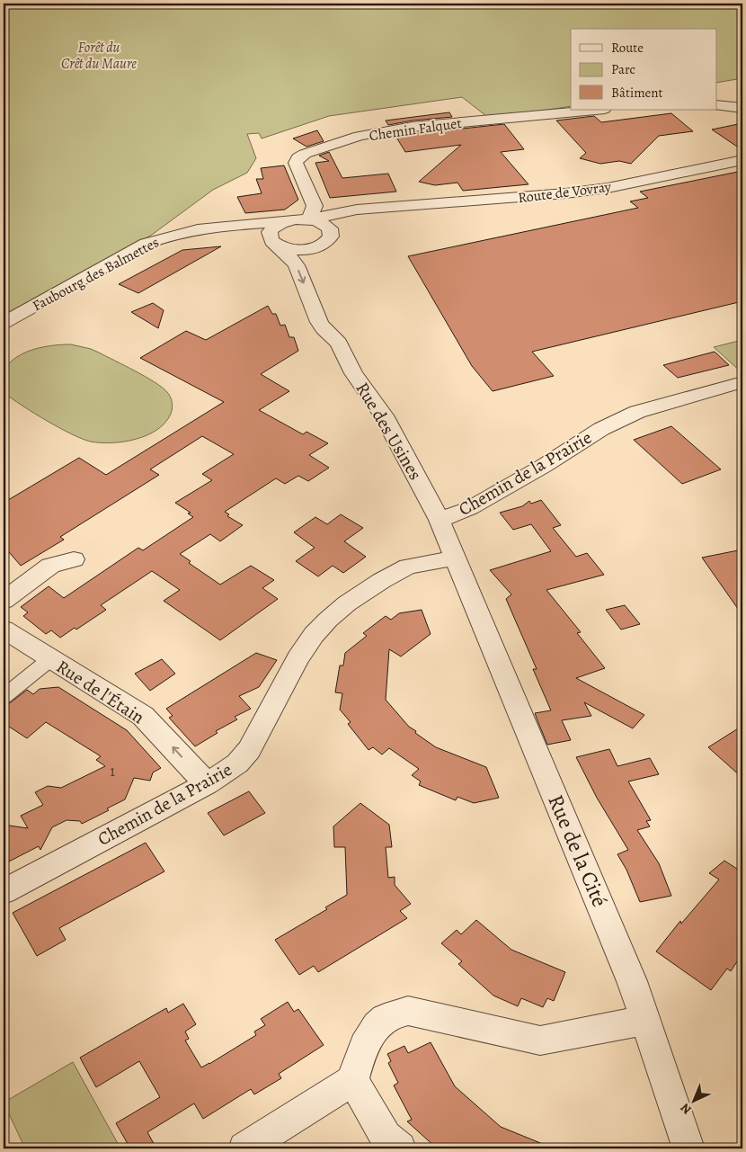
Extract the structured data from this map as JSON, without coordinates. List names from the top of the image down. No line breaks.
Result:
{"streets":{"street":["Chemin Falquet","Route de Vovray","Faubourg des Balmettes","Rue des Usines","Chemin de la Prairie","Rue de l'Étain","Rue de la Cité"]},"crossings":[["Chemin Falquet","Route de Vovray"],["Route de Vovray","Faubourg des Balmettes"],["Route de Vovray","Rue des Usines"],["Faubourg des Balmettes","Rue des Usines"],["Rue des Usines","Chemin de la Prairie"],["Chemin de la Prairie","Rue de l'Étain"],["Chemin de la Prairie","Rue de la Cité"]],"one_way":["Rue de l'Étain"],"parks":["Forêt du Crêt du Maure"],"house_numbers":["1"],"legend":["Route","Parc","Bâtiment"],"north":"bottom left"}
